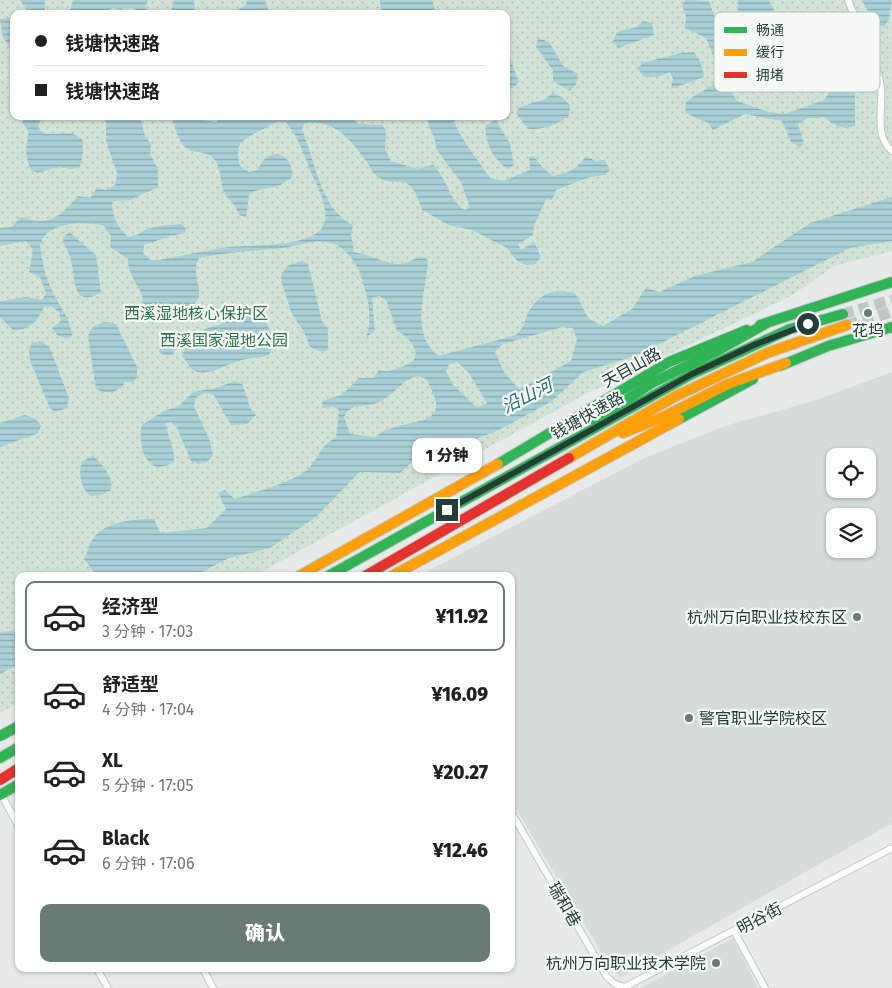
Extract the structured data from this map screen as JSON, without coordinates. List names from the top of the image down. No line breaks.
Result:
{"streets":{"main road":["天目山路","钱塘快速路"],"street":["瑞和巷","明谷街"]},"crossings":[["瑞和巷","明谷街"]],"water":["沿山河"],"parks":["西溪湿地核心保护区","西溪国家湿地公园"],"places":["花坞","杭州万向职业技校东区","警官职业学院校区","杭州万向职业技术学院"],"legend":["畅通","缓行","拥堵"],"page":{"banner":["钱塘快速路","钱塘快速路"],"bubble":"1 分钟","list":[{"name":"经济型","note":"3 分钟 · 17:03","value":"¥11.92"},{"name":"舒适型","note":"4 分钟 · 17:04","value":"¥16.09"},{"name":"XL","note":"5 分钟 · 17:05","value":"¥20.27"},{"name":"Black","note":"6 分钟 · 17:06","value":"¥12.46"}],"buttons":"确认"}}
